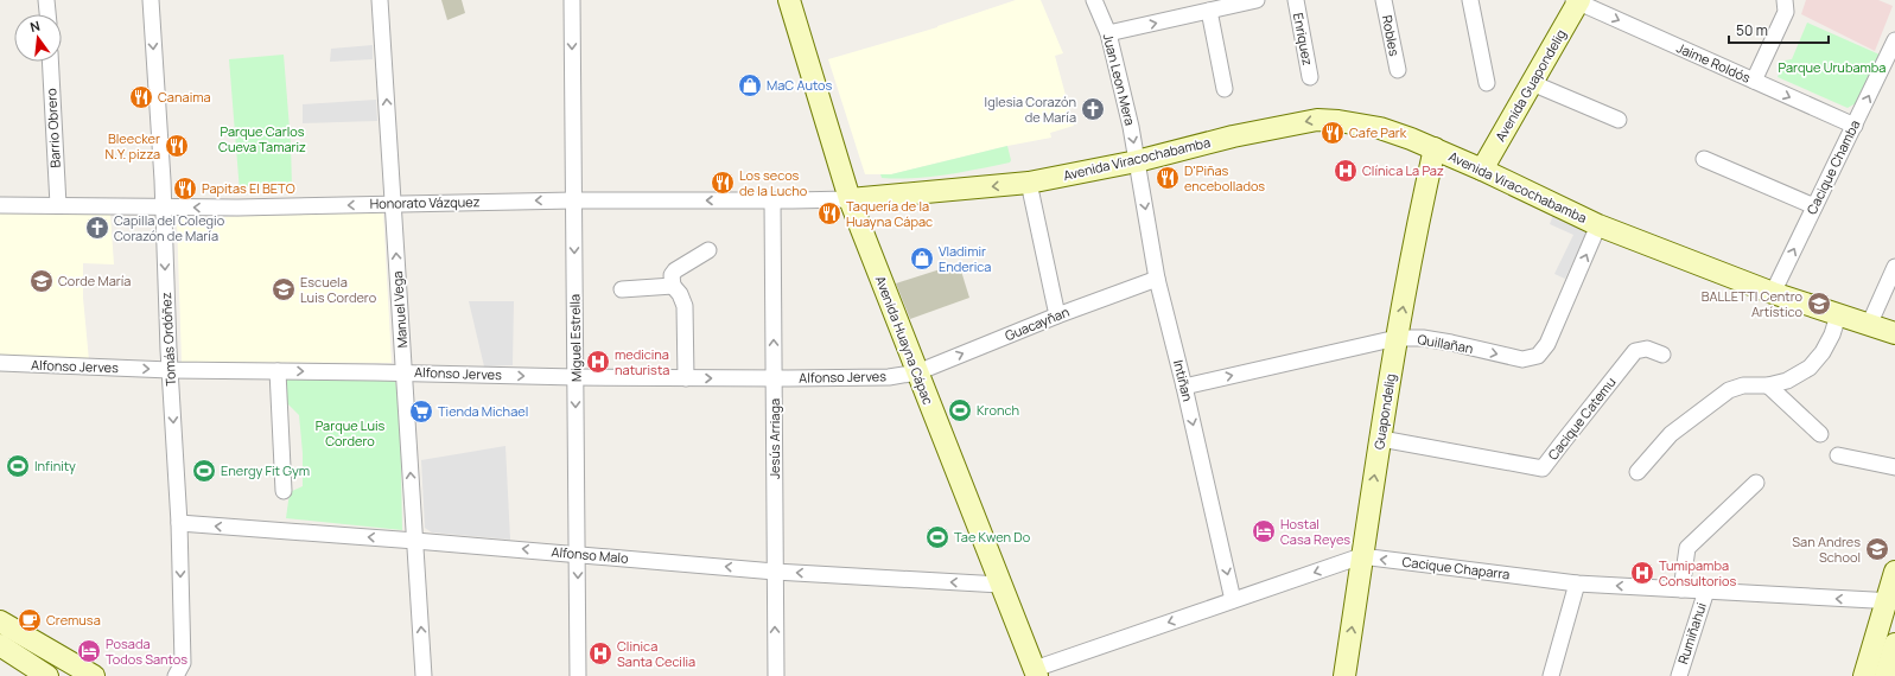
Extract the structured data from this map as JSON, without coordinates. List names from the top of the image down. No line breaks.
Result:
{"streets":{"street":["Robles","Enriquez","Jaime Roldós","Juan Leon Mera","Avenida Guapondelig","Barrio Obrero","Avenida Viracochabamba","Cacique Chamba","Honorato Vázquez","Manuel Vega","Guacayñan","Miguel Estrella","Tomás Ordóñez","Avenida Huayna Cápac","Quillañan","Alfonso Jerves","Intiñan","Guapondelig","Cacique Catemu","Jesús Arriaga","Alfonso Malo","Cacique Chaparra","Rumiñahui"]},"crossings":[["Jaime Roldós","Avenida Guapondelig"],["Jaime Roldós","Cacique Chamba"],["Juan Leon Mera","Avenida Viracochabamba"],["Juan Leon Mera","Intiñan"],["Avenida Guapondelig","Avenida Viracochabamba"],["Barrio Obrero","Honorato Vázquez"],["Avenida Viracochabamba","Cacique Chamba"],["Avenida Viracochabamba","Honorato Vázquez"],["Avenida Viracochabamba","Avenida Huayna Cápac"],["Avenida Viracochabamba","Quillañan"],["Avenida Viracochabamba","Intiñan"],["Avenida Viracochabamba","Guapondelig"],["Honorato Vázquez","Manuel Vega"],["Honorato Vázquez","Miguel Estrella"],["Honorato Vázquez","Tomás Ordóñez"],["Honorato Vázquez","Avenida Huayna Cápac"],["Honorato Vázquez","Jesús Arriaga"],["Manuel Vega","Alfonso Jerves"],["Manuel Vega","Alfonso Malo"],["Guacayñan","Avenida Huayna Cápac"],["Guacayñan","Alfonso Jerves"],["Guacayñan","Intiñan"],["Miguel Estrella","Alfonso Jerves"],["Miguel Estrella","Alfonso Malo"],["Tomás Ordóñez","Alfonso Jerves"],["Tomás Ordóñez","Alfonso Malo"],["Avenida Huayna Cápac","Alfonso Jerves"],["Avenida Huayna Cápac","Alfonso Malo"],["Avenida Huayna Cápac","Cacique Chaparra"],["Quillañan","Intiñan"],["Quillañan","Guapondelig"],["Alfonso Jerves","Jesús Arriaga"],["Intiñan","Cacique Chaparra"],["Guapondelig","Cacique Catemu"],["Guapondelig","Cacique Chaparra"],["Jesús Arriaga","Alfonso Malo"],["Cacique Chaparra","Rumiñahui"]],"one_way":["Honorato Vázquez","Manuel Vega","Guacayñan","Miguel Estrella","Tomás Ordóñez","Quillañan","Alfonso Jerves","Guapondelig","Alfonso Malo","Cacique Chaparra"],"parks":["Parque Urubamba","Parque Carlos Cueva Tamariz","Parque Luis Cordero"],"places":{"shop":["MaC Autos","Vladimir Enderica"],"restaurant":["Canaima","Cafe Park","Bleecker N.Y. pizza","D'Piñas encebollados","Los secos de la Lucho","Papitas El BETO","Taquería de la Huayna Cápac"],"church":["Iglesia Corazón de María","Capilla del Colegio Corazón de María"],"hospital":["Clínica La Paz","medicina naturista","Tumipamba Consultorios","Clinica Santa Cecilia"],"school or university":["Corde María","Escuela Luis Cordero","BALLETTI Centro Artístico","San Andres School"],"sports":["Kronch","Infinity","Energy Fit Gym","Tae Kwen Do"],"supermarket":["Tienda Michael"],"hotel":["Hostal Casa Reyes","Posada Todos Santos"],"cafe":["Cremusa"]},"scale_bar":"50 m","north":"top"}
